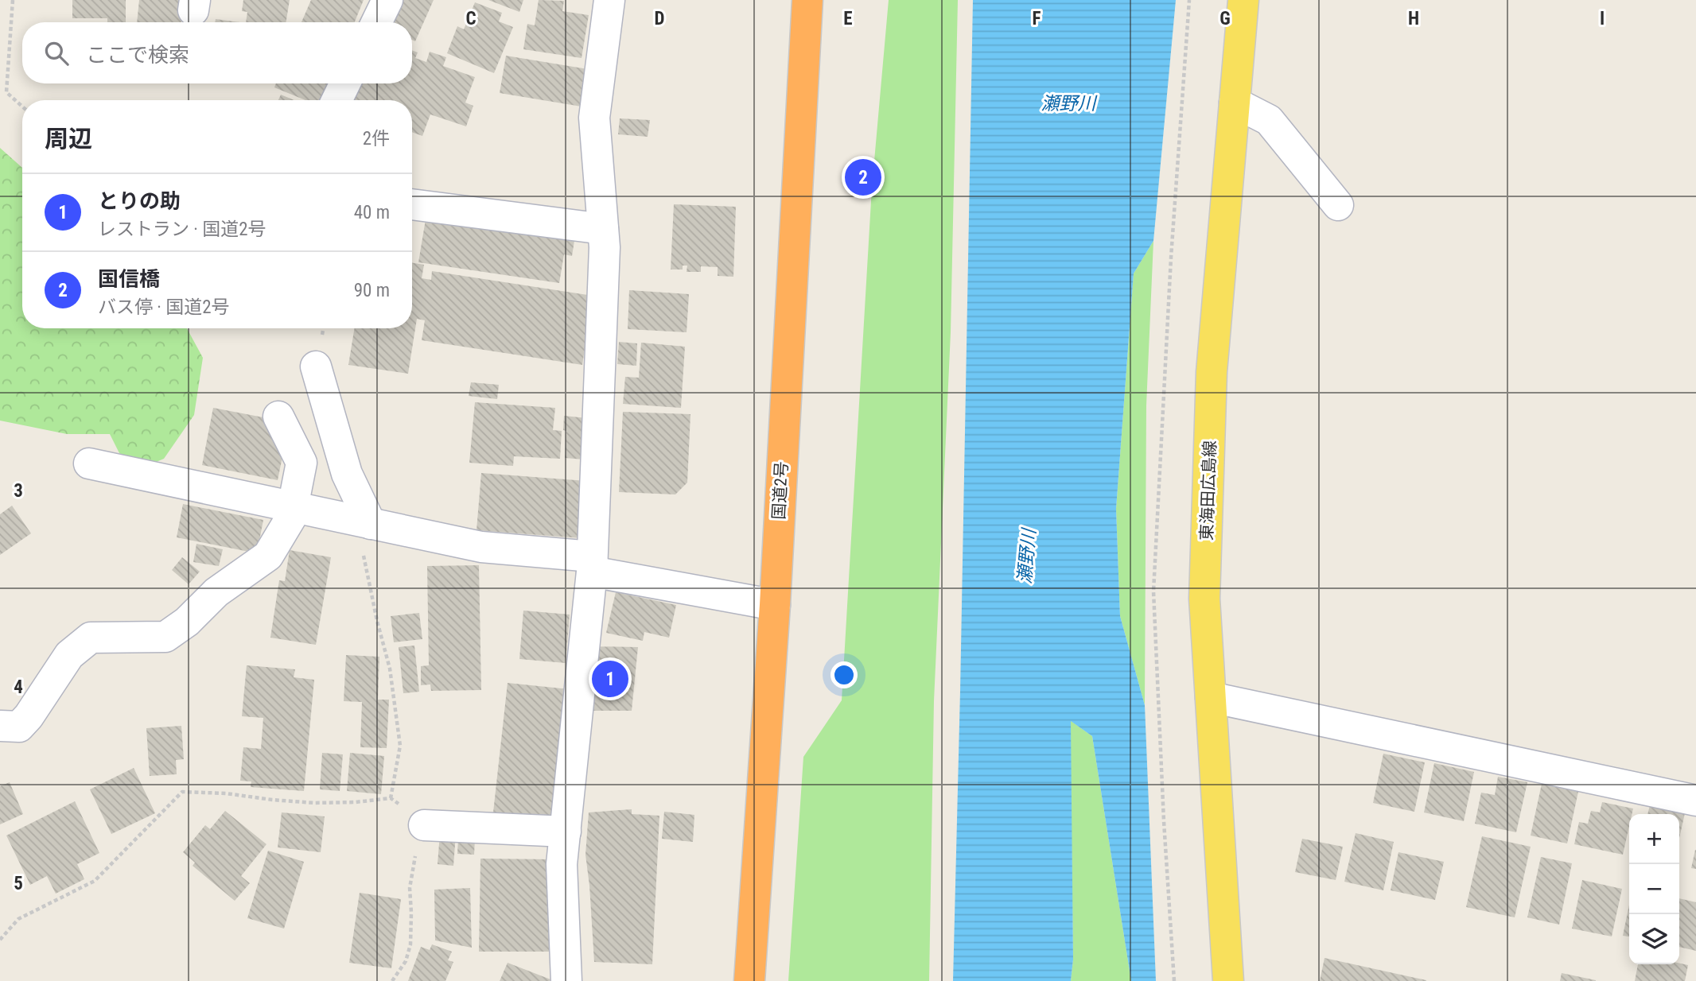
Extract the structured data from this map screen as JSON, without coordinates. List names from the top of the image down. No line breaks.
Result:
{"streets":{"highway":["国道2号"],"main road":["東海田広島線"]},"water":["瀬野川"],"page":{"search":"ここで検索","heading":["周辺","2件"],"pins":["2","1"],"list":[{"mark":"1","name":"とりの助","note":"レストラン · 国道2号","value":"40 m"},{"mark":"2","name":"国信橋","note":"バス停 · 国道2号","value":"90 m"}],"map_buttons":["+","−"]},"grid":{"columns":["C","D","E","F","G","H","I"],"rows":["3","4","5"]}}
